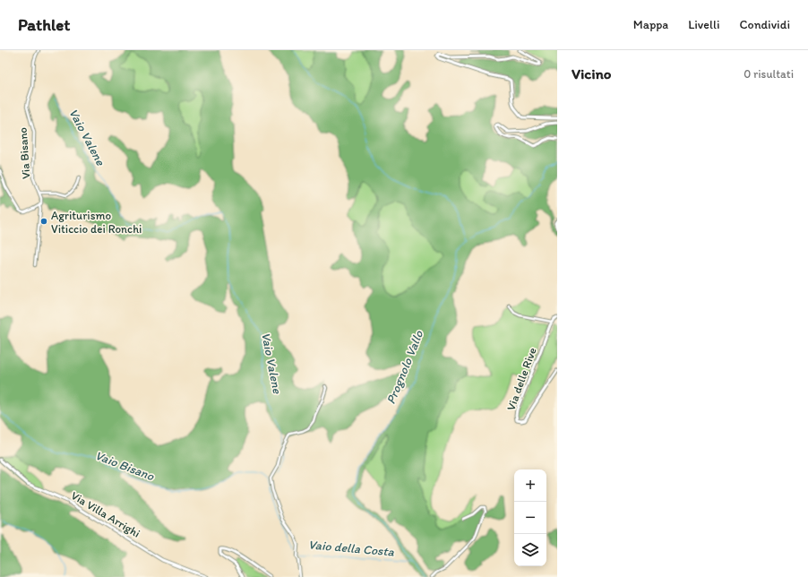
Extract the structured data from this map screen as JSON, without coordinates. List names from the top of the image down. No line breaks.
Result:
{"streets":{"street":["Via Bisano","Via delle Rive","Via Villa Arrighi"]},"water":["Vaio Valene","Prognolo Vallo","Vaio Bisano","Vaio della Costa"],"places":["Agriturismo Viticcio dei Ronchi"],"page":{"header":"Pathlet","nav":["Mappa","Livelli","Condividi"],"heading":["Vicino","0 risultati"],"map_buttons":["+","−"]}}
